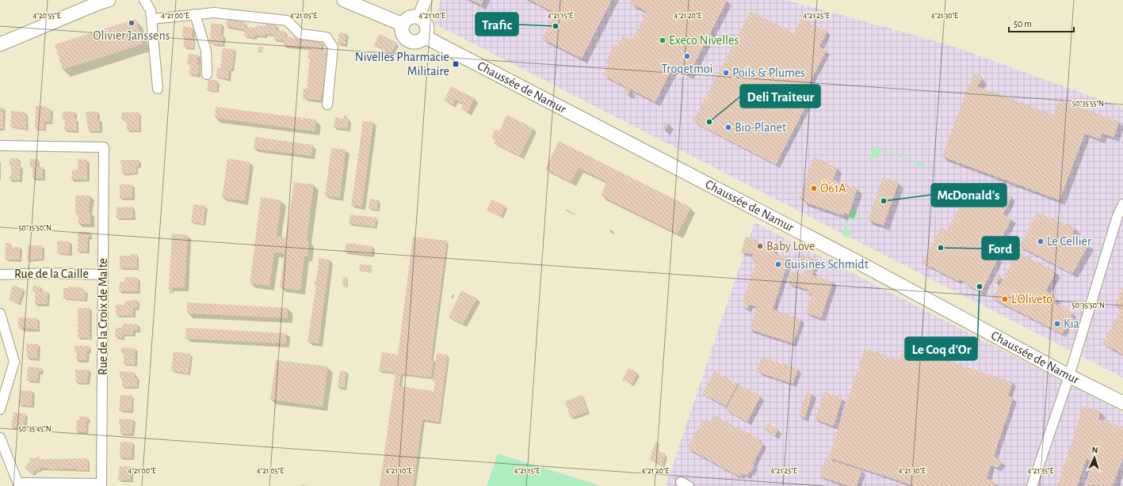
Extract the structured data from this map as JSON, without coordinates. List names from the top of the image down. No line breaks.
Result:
{"streets":{"main road":["Chaussée de Namur"],"street":["Rue de la Caille","Rue de la Croix de Malte"]},"crossings":[["Rue de la Caille","Rue de la Croix de Malte"]],"places":{"other":["Olivier Janssens","Trafic","Execo Nivelles","Troqetmoi","Poils & Plumes","Deli Traiteur","Bio-Planet","Ô61A","McDonald's","Le Cellier","Baby Love","Ford","Cuisines Schmidt","Le Coq d'Or","L'Oliveto","Kia"],"transit":["Nivelles Pharmacie Militaire"]},"scale_bar":"50 m","north":"top","coordinates":["4°20'55\"E","4°21'00\"E","4°21'05\"E","4°21'10\"E","4°21'15\"E","4°21'20\"E","4°21'25\"E","4°21'30\"E","50°35'55\"N","50°35'50\"N","50°35'45\"N","4°21'35\"E"]}
